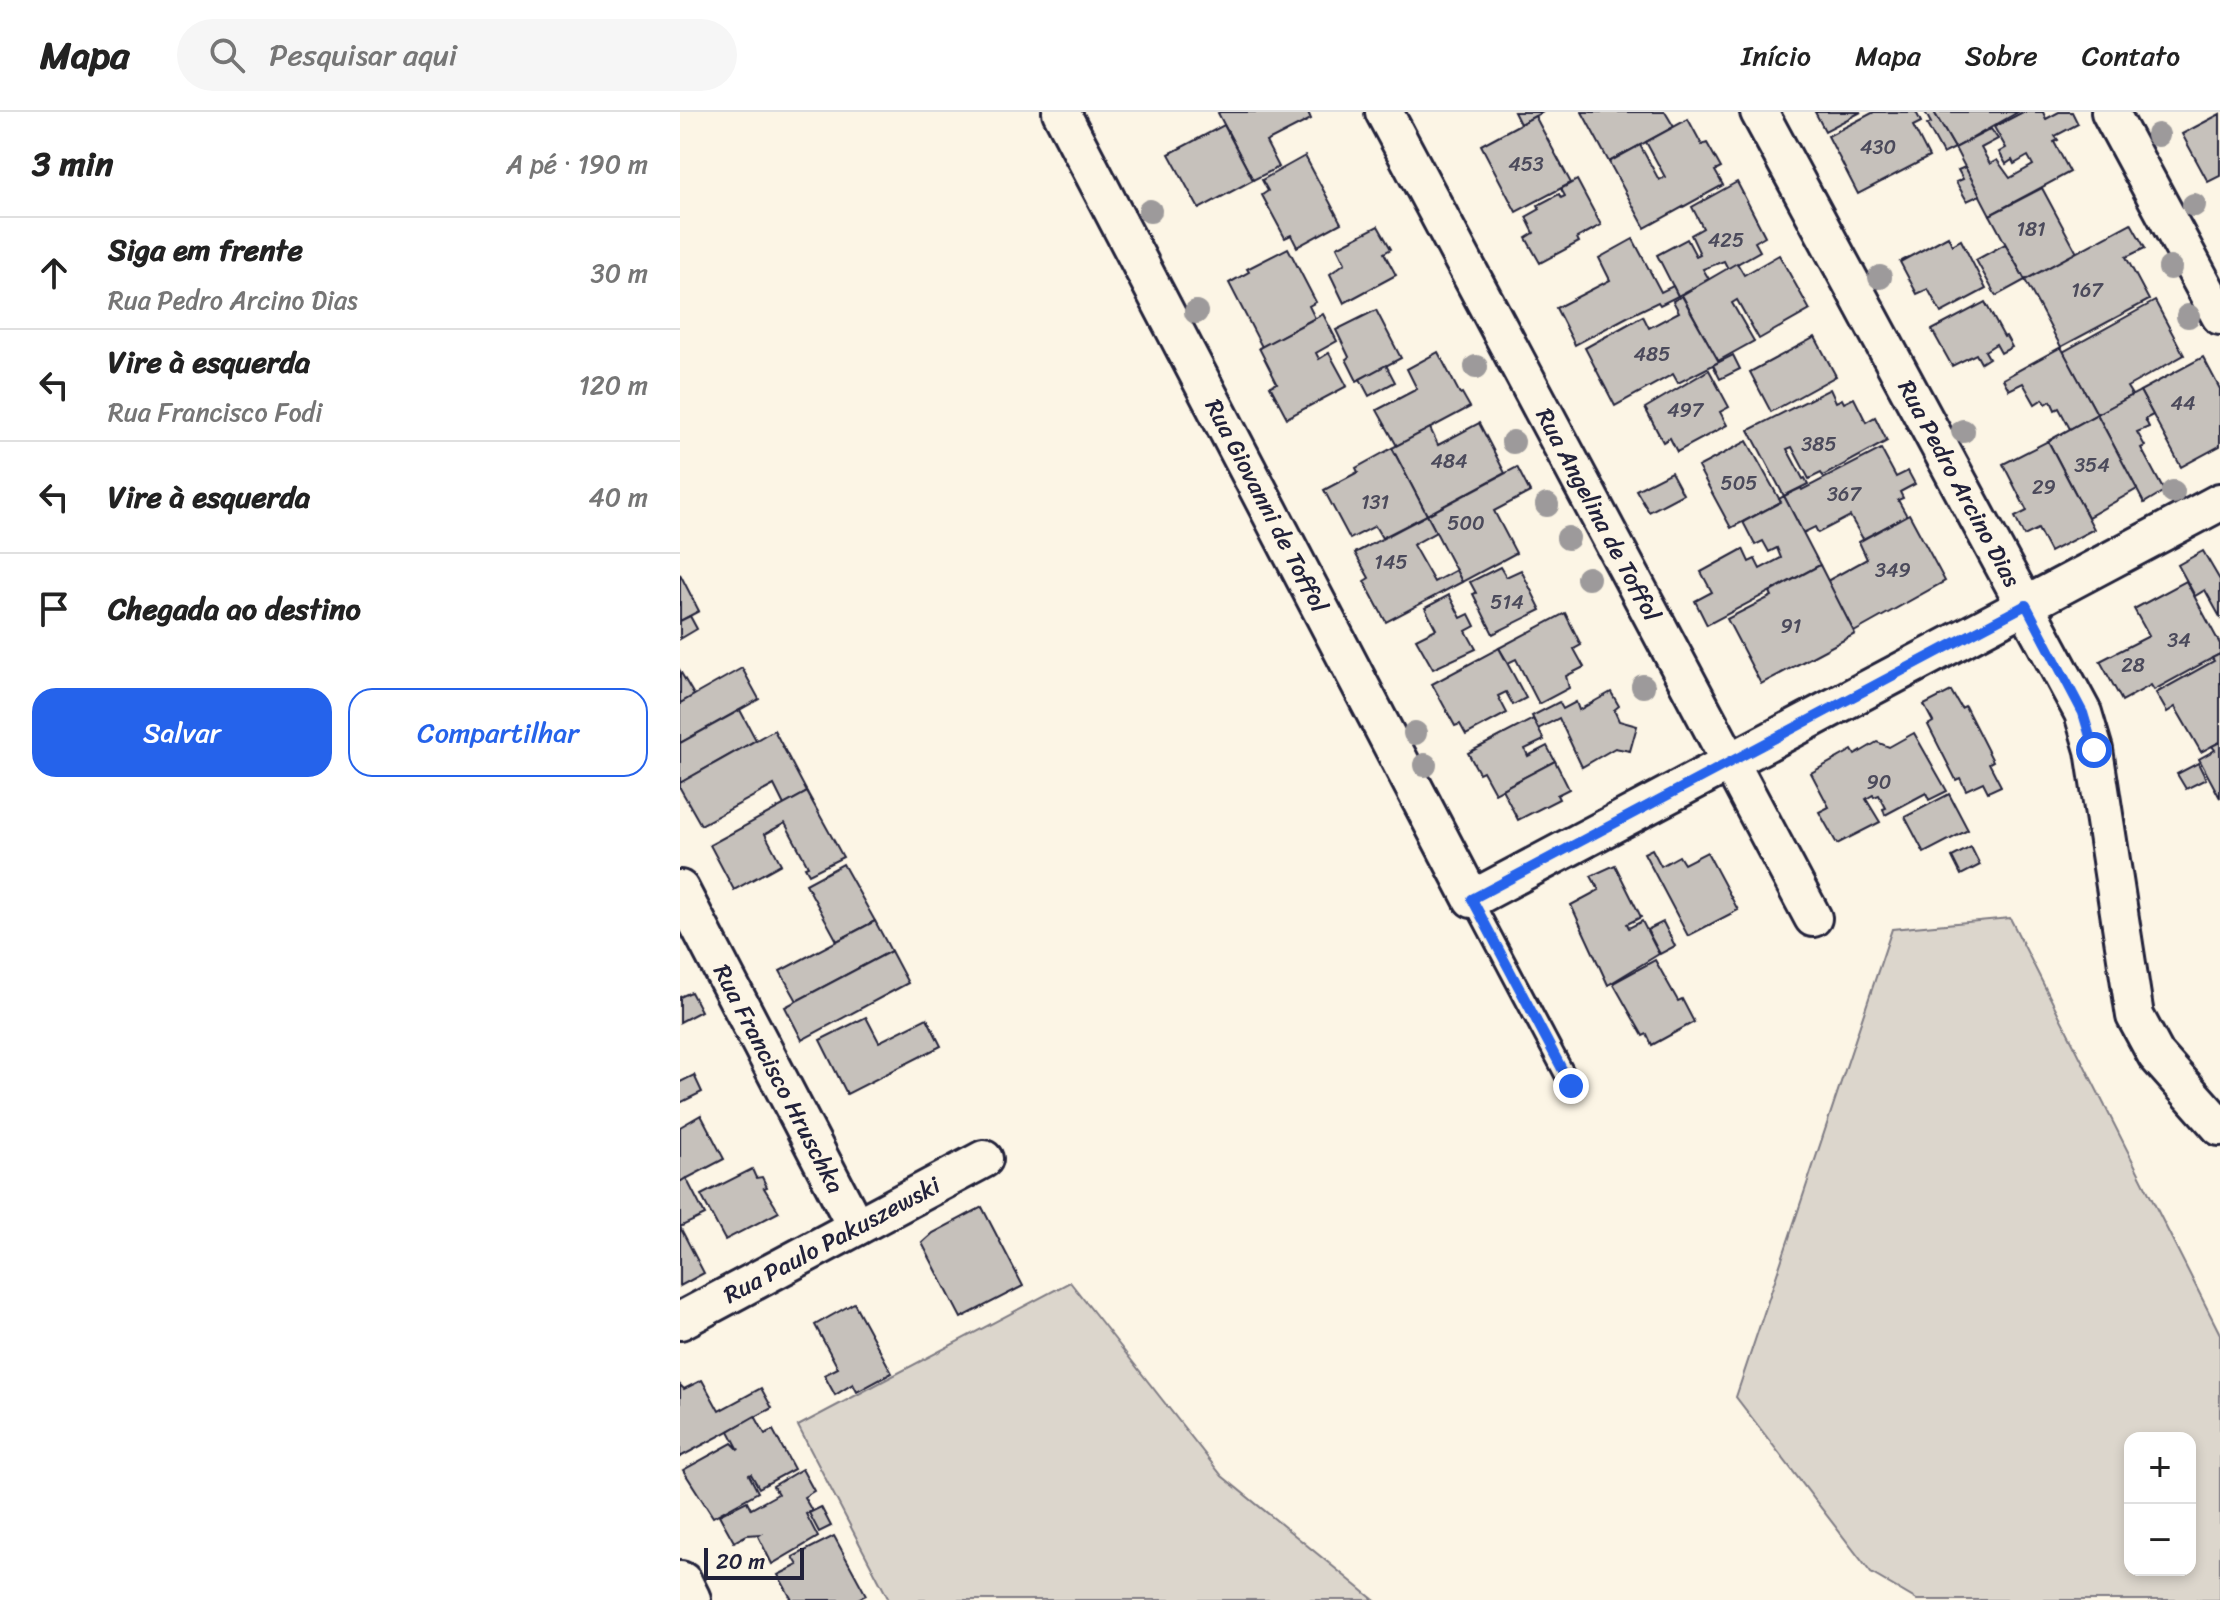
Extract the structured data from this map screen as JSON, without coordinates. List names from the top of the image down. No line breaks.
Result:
{"streets":{"street":["Rua Pedro Arcino Dias","Rua Giovanni de Toffol","Rua Angelina de Toffol","Rua Francisco Hruschka","Rua Paulo Pakuszewski"]},"crossings":[["Rua Francisco Hruschka","Rua Paulo Pakuszewski"]],"house_numbers":["430","453","181","425","167","485","44","497","385","484","354","505","29","367","131","500","145","349","514","91","34","28","90"],"scale_bar":"20 m","page":{"header":"Mapa","search":"Pesquisar aqui","nav":["Início","Mapa","Sobre","Contato"],"heading":["3 min","A pé · 190 m"],"list":[["Siga em frente","Rua Pedro Arcino Dias","30 m"],["Vire à esquerda","Rua Francisco Fodi","120 m"],["Vire à esquerda","40 m"],"Chegada ao destino"],"buttons":["Salvar","Compartilhar"],"map_buttons":["+","−"],"scale":"20 m"}}
